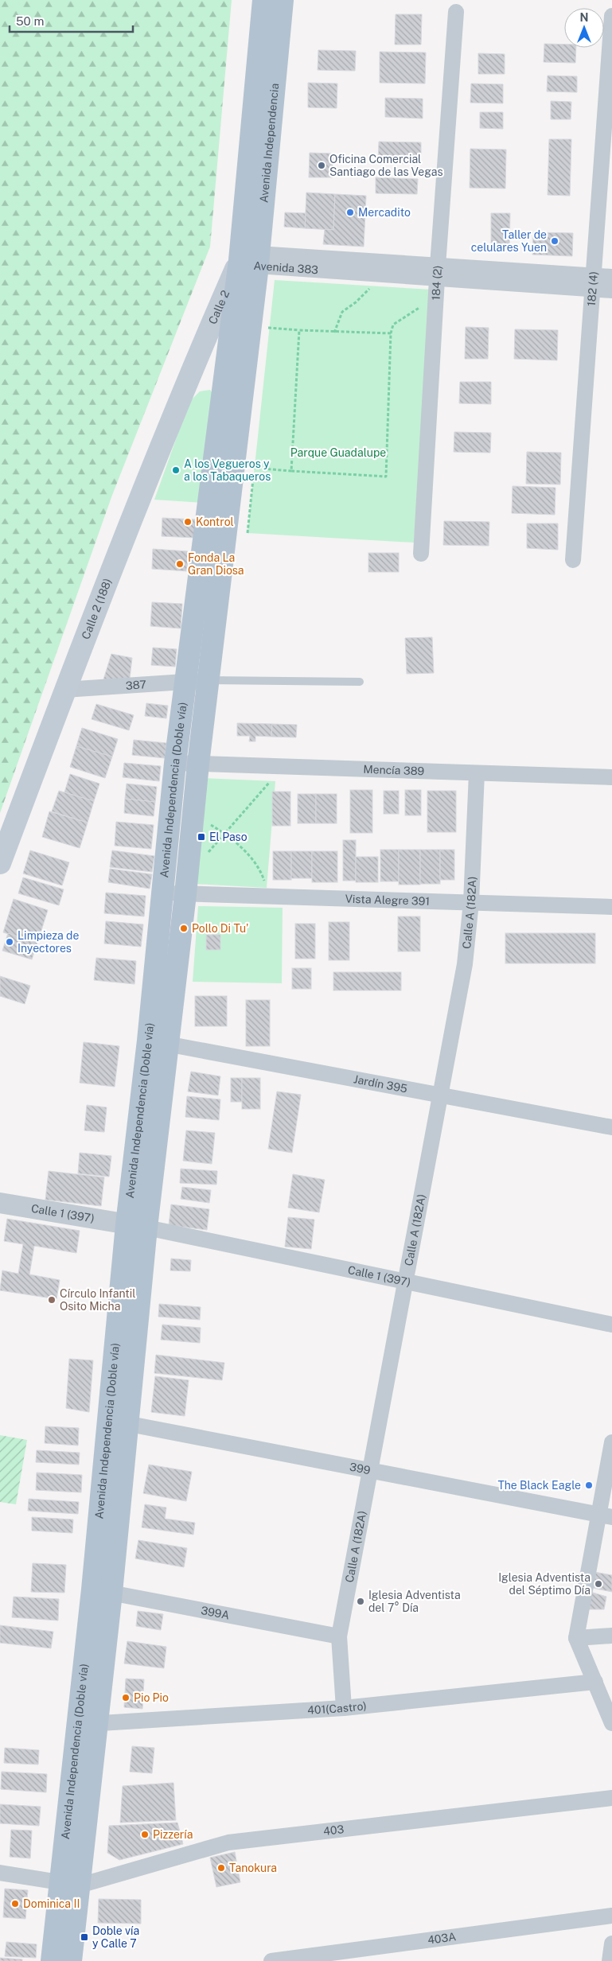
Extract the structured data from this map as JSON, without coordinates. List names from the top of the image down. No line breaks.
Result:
{"streets":{"main road":["Avenida Independencia","Calle 2","Calle 2 (188)","Avenida Independencia (Doble vía)"],"street":["Avenida 383","184 (2)","182 (4)","387","Mencía 389","Vista Alegre 391","Calle A (182A)","Jardín 395","Calle 1 (397)","399","399A","401(Castro)","403","403A"]},"crossings":[["Avenida Independencia","Avenida 383"],["Avenida Independencia","Calle 2"],["Avenida Independencia","Avenida Independencia (Doble vía)"],["Avenida 383","184 (2)"],["Avenida 383","182 (4)"],["Avenida 383","Calle 2"],["Avenida 383","Avenida Independencia (Doble vía)"],["Calle 2","Calle 2 (188)"],["Calle 2","Avenida Independencia (Doble vía)"],["Calle 2 (188)","387"],["387","Avenida Independencia (Doble vía)"],["Mencía 389","Avenida Independencia (Doble vía)"],["Mencía 389","Calle A (182A)"],["Avenida Independencia (Doble vía)","Vista Alegre 391"],["Avenida Independencia (Doble vía)","Jardín 395"],["Avenida Independencia (Doble vía)","Calle 1 (397)"],["Avenida Independencia (Doble vía)","399"],["Avenida Independencia (Doble vía)","399A"],["Avenida Independencia (Doble vía)","401(Castro)"],["Avenida Independencia (Doble vía)","403"],["Vista Alegre 391","Calle A (182A)"],["Calle A (182A)","Jardín 395"],["Calle A (182A)","Calle 1 (397)"],["Calle A (182A)","399"],["Calle A (182A)","399A"],["Calle A (182A)","401(Castro)"]],"parks":["Parque Guadalupe"],"places":{"other":["Oficina Comercial Santiago de las Vegas","Mercadito","Taller de celulares Yuen","A los Vegueros y a los Tabaqueros","Kontrol","Fonda La Gran Diosa","Pollo Di Tu'","Limpieza de Inyectores","Círculo Infantil Osito Micha","The Black Eagle","Iglesia Adventista del Séptimo Día","Iglesia Adventista del 7° Día","Pio Pio","Pizzería","Tanokura","Dominica II"],"transit":["El Paso","Doble vía y Calle 7"]},"scale_bar":"50 m","north":"top"}
